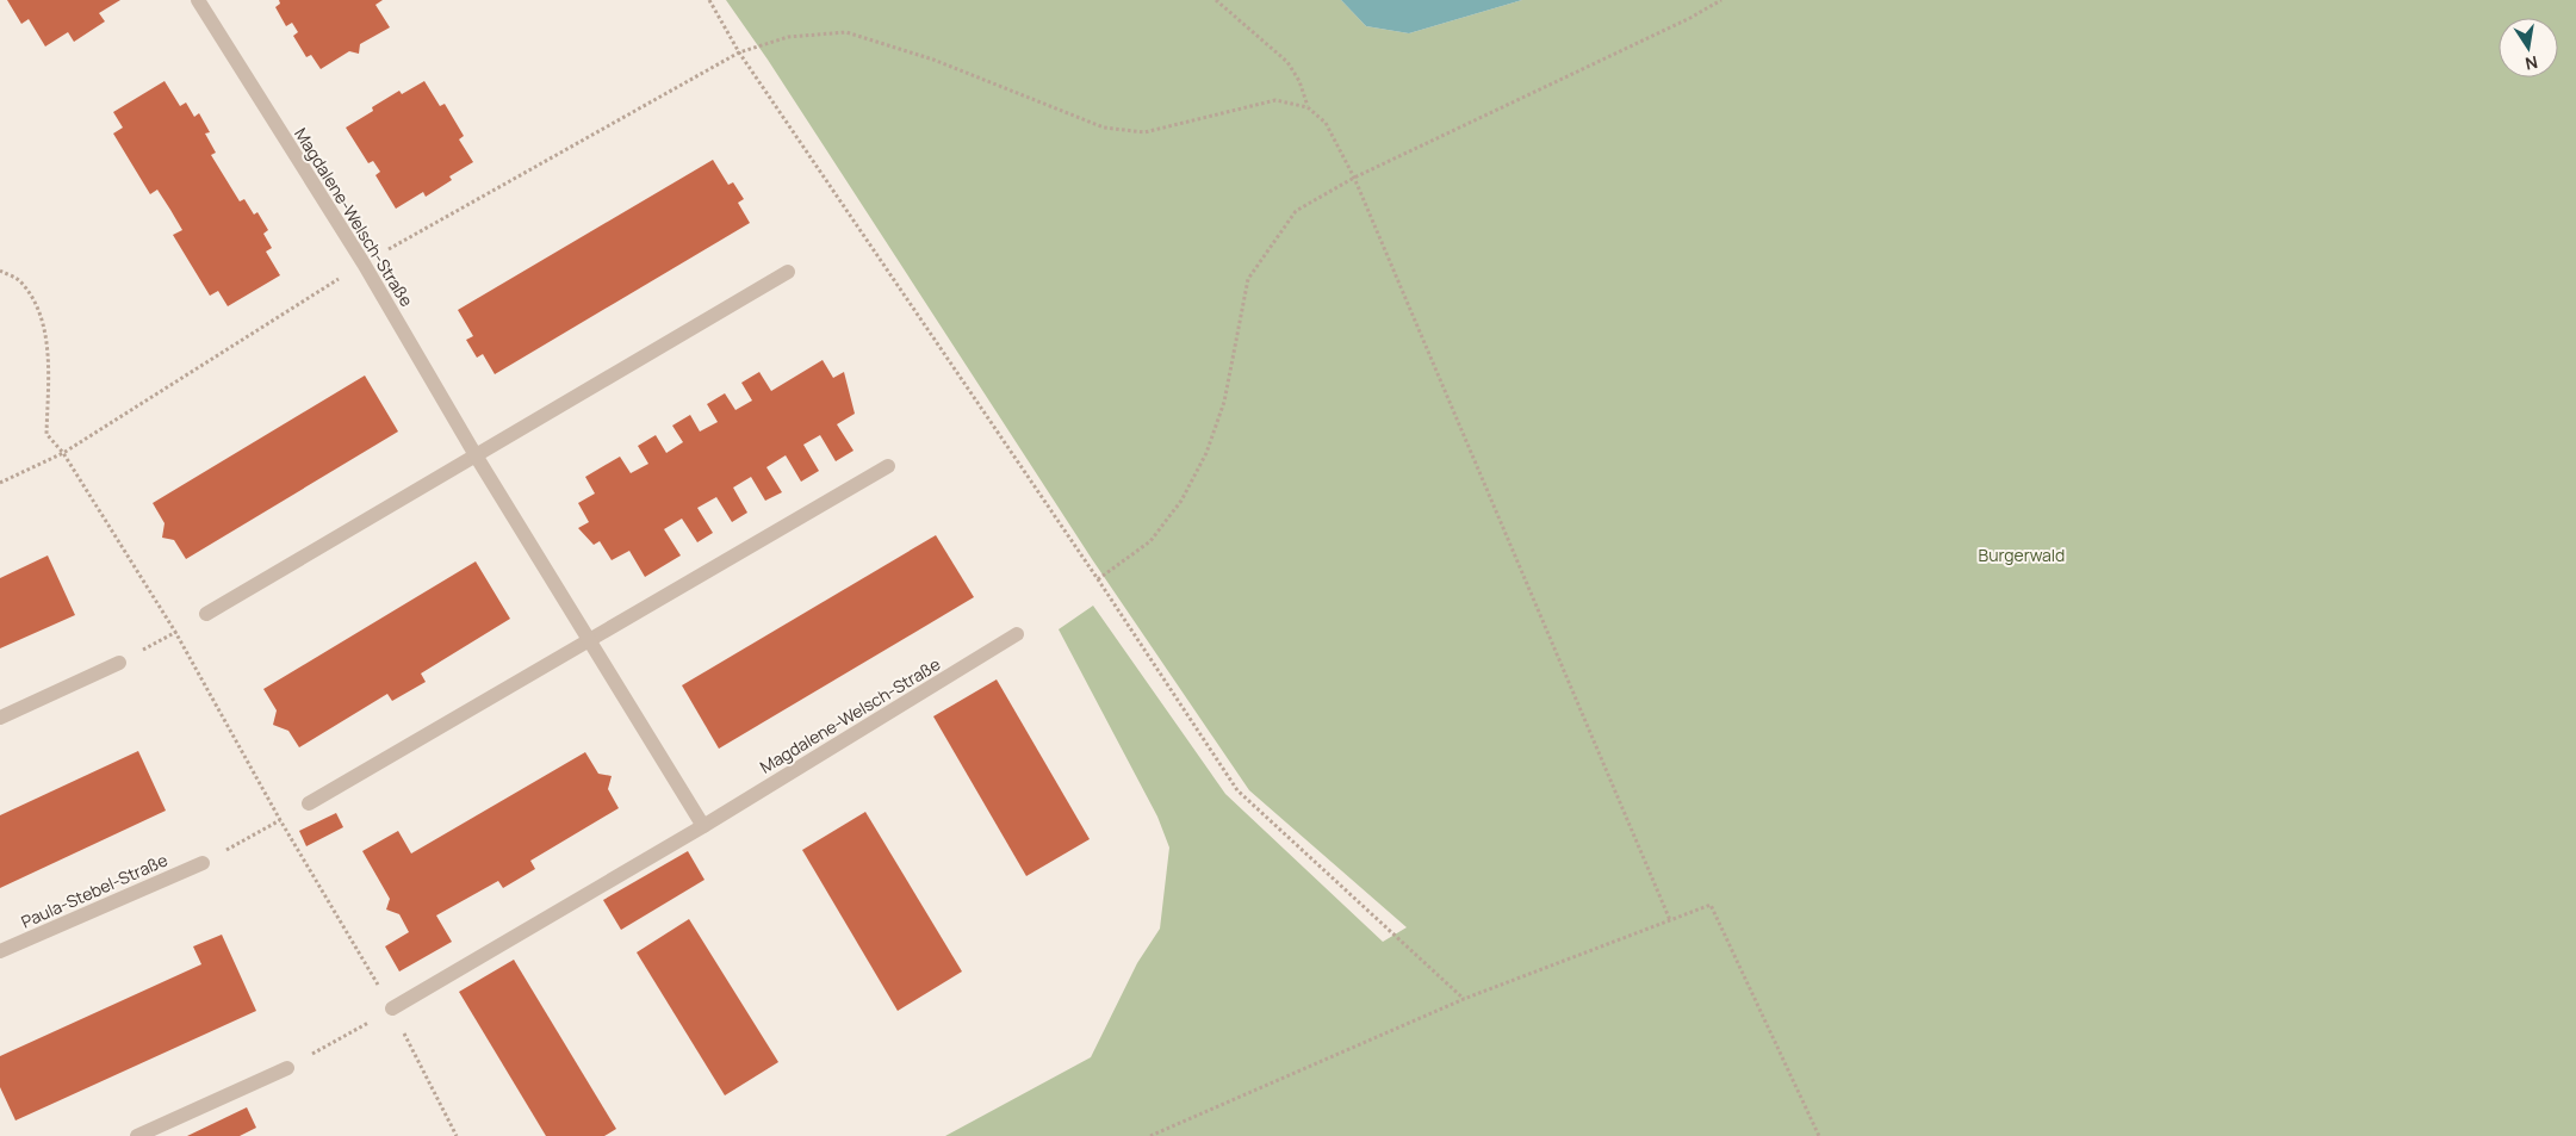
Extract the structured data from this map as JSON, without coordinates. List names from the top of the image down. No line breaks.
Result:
{"streets":{"street":["Magdalene-Welsch-Straße","Paula-Stebel-Straße"]},"parks":["Burgerwald"],"north":"bottom"}
